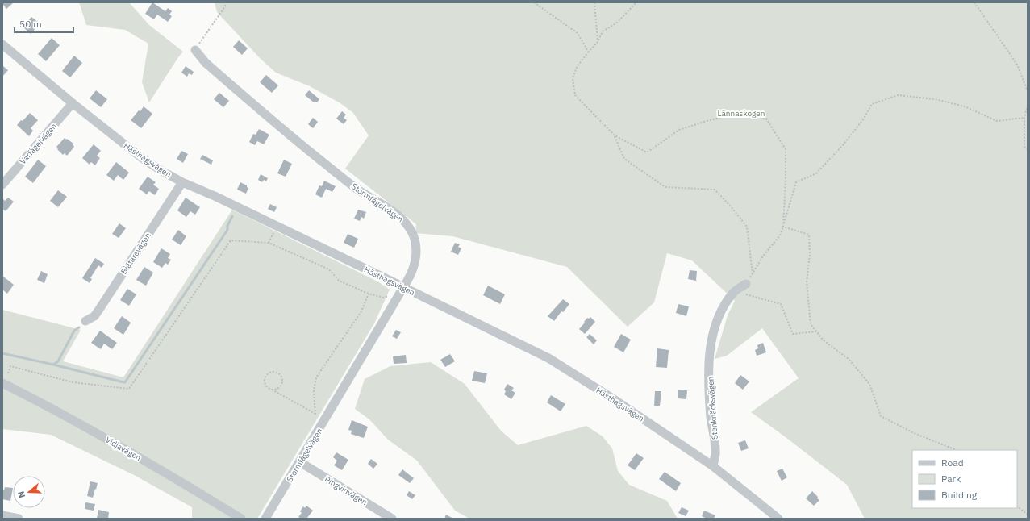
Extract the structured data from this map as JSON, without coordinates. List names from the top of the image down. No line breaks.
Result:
{"streets":{"street":["Varfågelvägen","Hästhagsvägen","Stormfågelvägen","Biätarevägen","Stenknäcksvägen","Vidjavägen","Pingvinvägen"]},"crossings":[["Varfågelvägen","Hästhagsvägen"],["Hästhagsvägen","Stormfågelvägen"],["Hästhagsvägen","Biätarevägen"],["Hästhagsvägen","Stenknäcksvägen"],["Stormfågelvägen","Pingvinvägen"]],"parks":["Lännaskogen"],"legend":["Road","Park","Building"],"scale_bar":"50 m","north":"left"}
